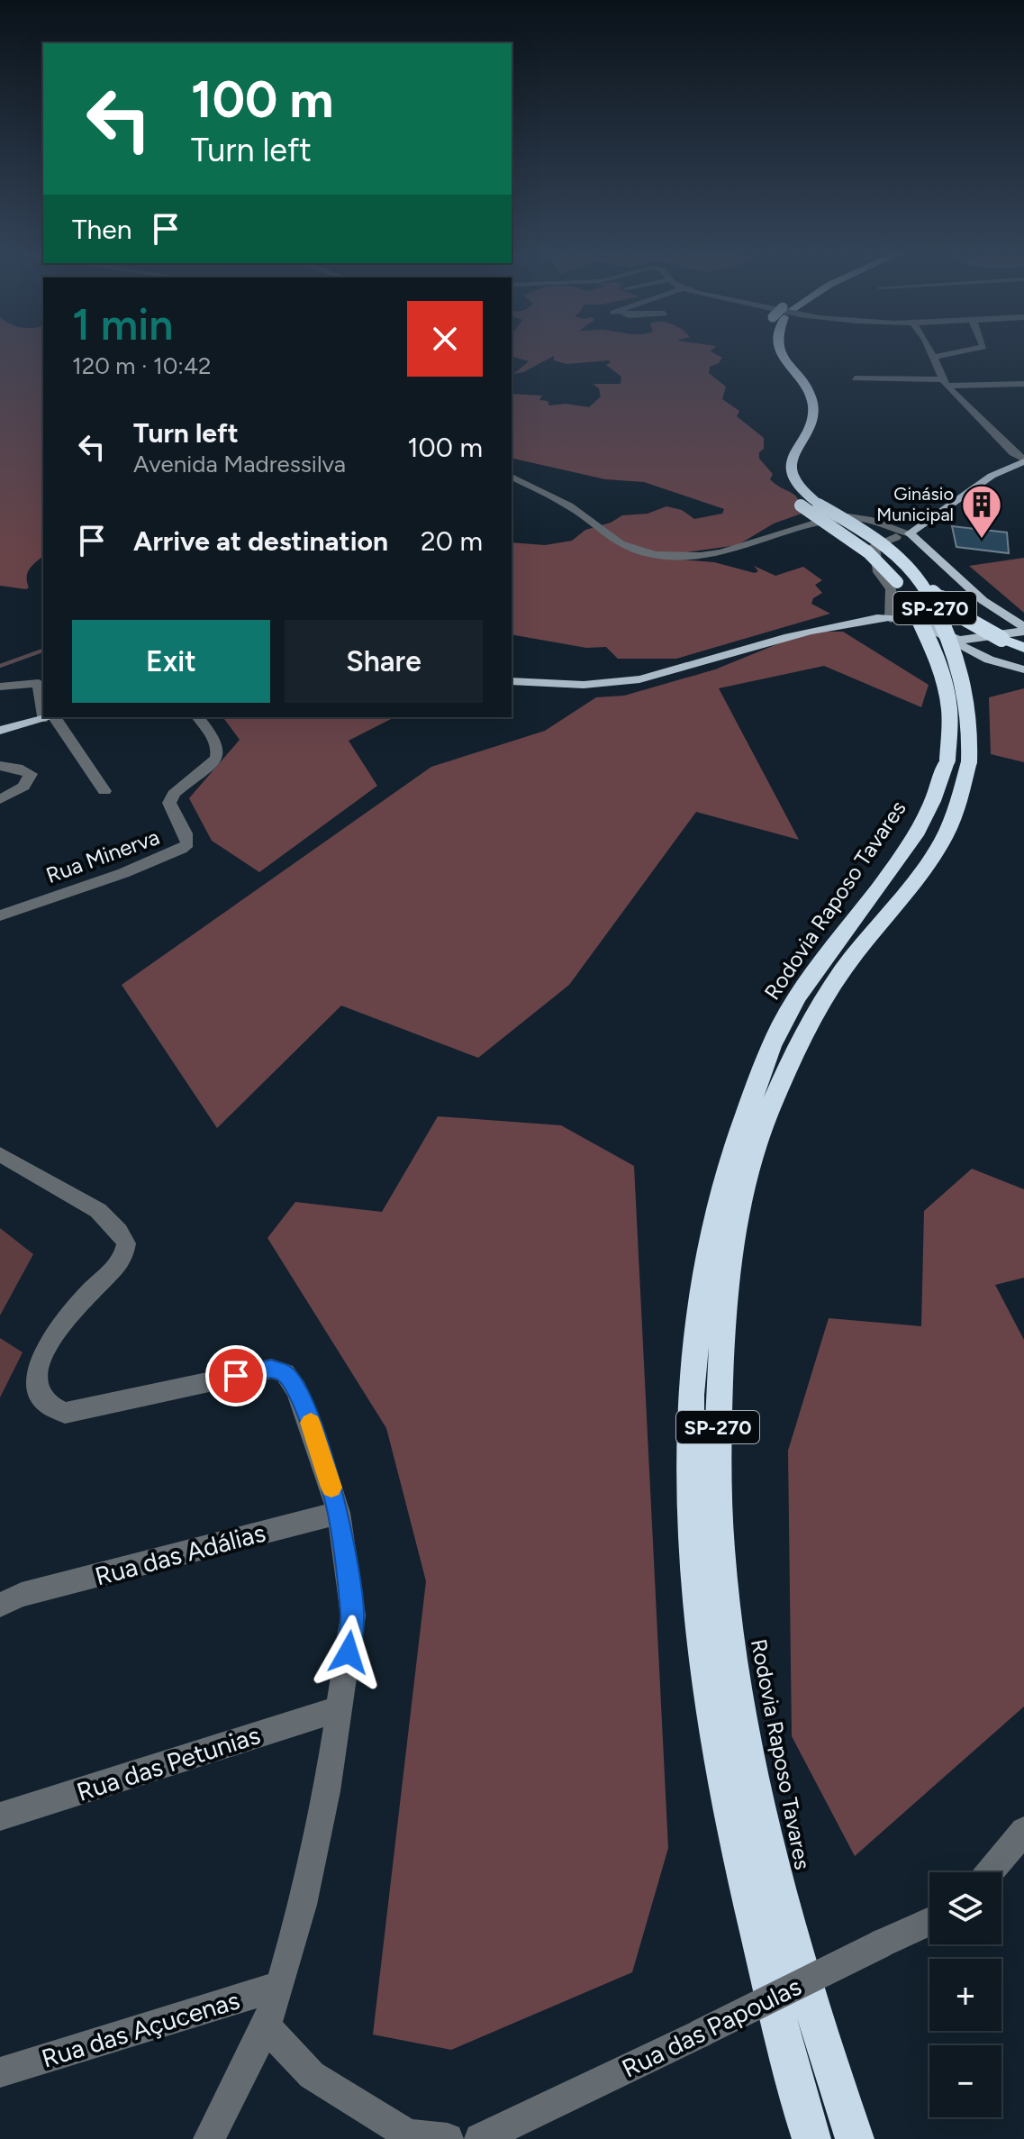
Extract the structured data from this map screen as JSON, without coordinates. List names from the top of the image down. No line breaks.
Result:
{"streets":{"highway":["SP-270","Rodovia Raposo Tavares"],"street":["Rua Minerva","Rua das Adálias","Rua das Petunias","Rua das Papoulas","Rua das Açucenas"]},"places":{"building":["Ginásio Municipal"]},"page":{"turn":["100 m","Turn left"],"then":"Then","heading":["1 min","120 m · 10:42"],"list":[{"name":"Turn left","note":"Avenida Madressilva","value":"100 m"},{"name":"Arrive at destination","value":"20 m"}],"buttons":["Exit","Share"],"map_buttons":["+","−"]}}
